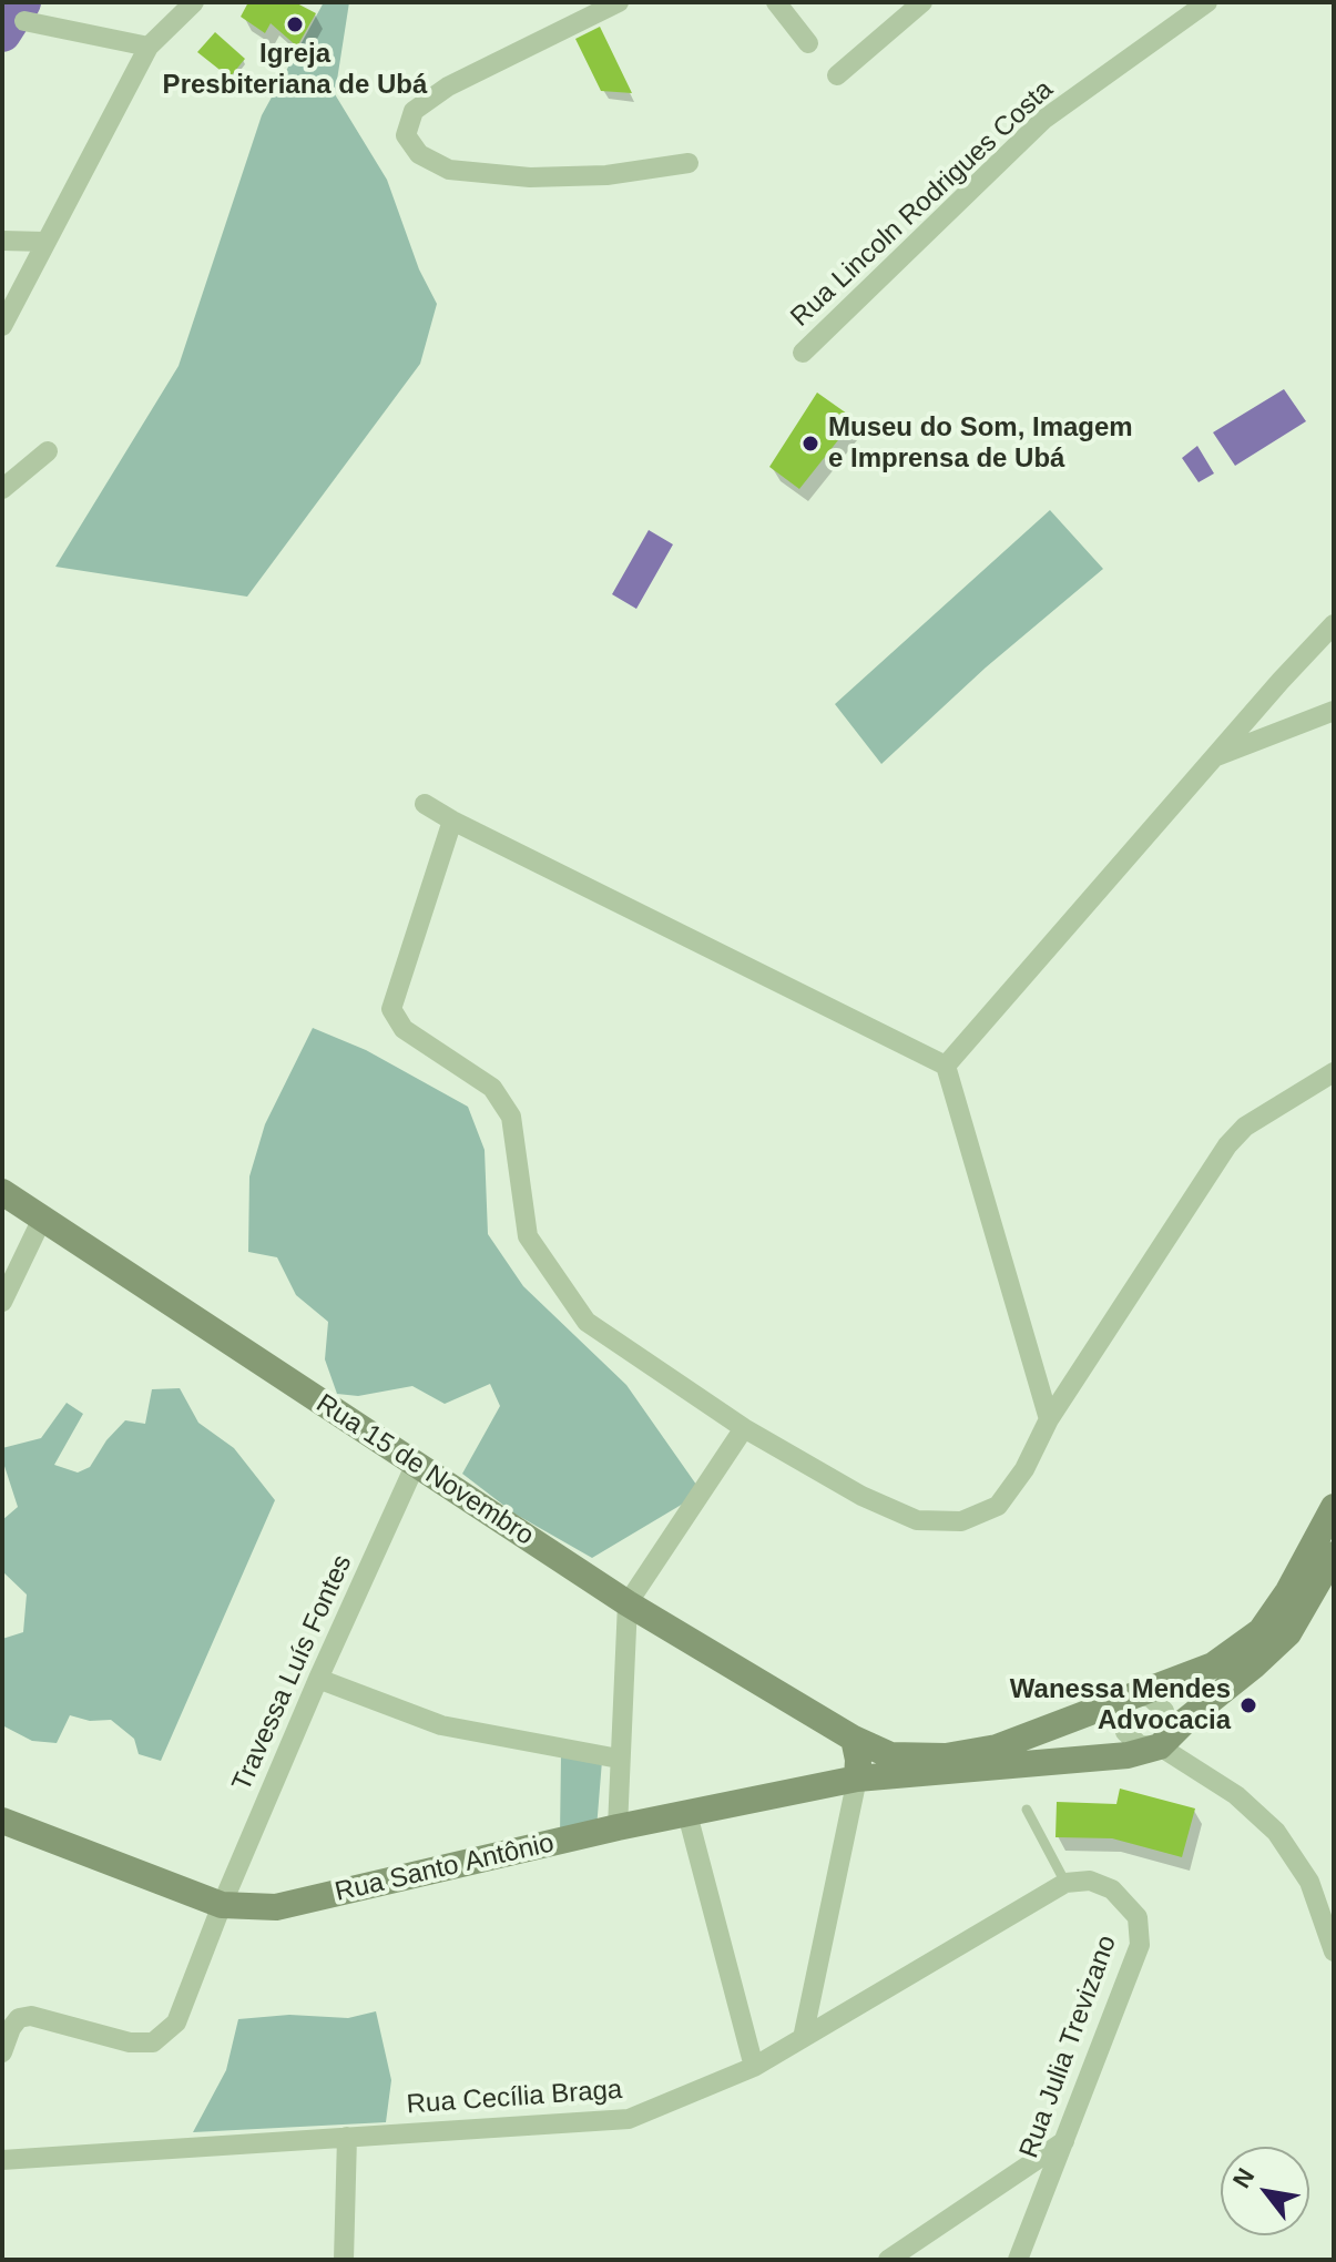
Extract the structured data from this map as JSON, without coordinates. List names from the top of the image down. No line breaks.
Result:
{"streets":{"street":["Rua Lincoln Rodrigues Costa","Rua 15 de Novembro","Travessa Luís Fontes","Rua Santo Antônio","Rua Julia Trevizano","Rua Cecília Braga"]},"crossings":[["Rua 15 de Novembro","Travessa Luís Fontes"],["Rua 15 de Novembro","Rua Santo Antônio"],["Travessa Luís Fontes","Rua Santo Antônio"]],"places":["Igreja Presbiteriana de Ubá","Museu do Som, Imagem e Imprensa de Ubá","Wanessa Mendes Advocacia"],"north":"top left"}
